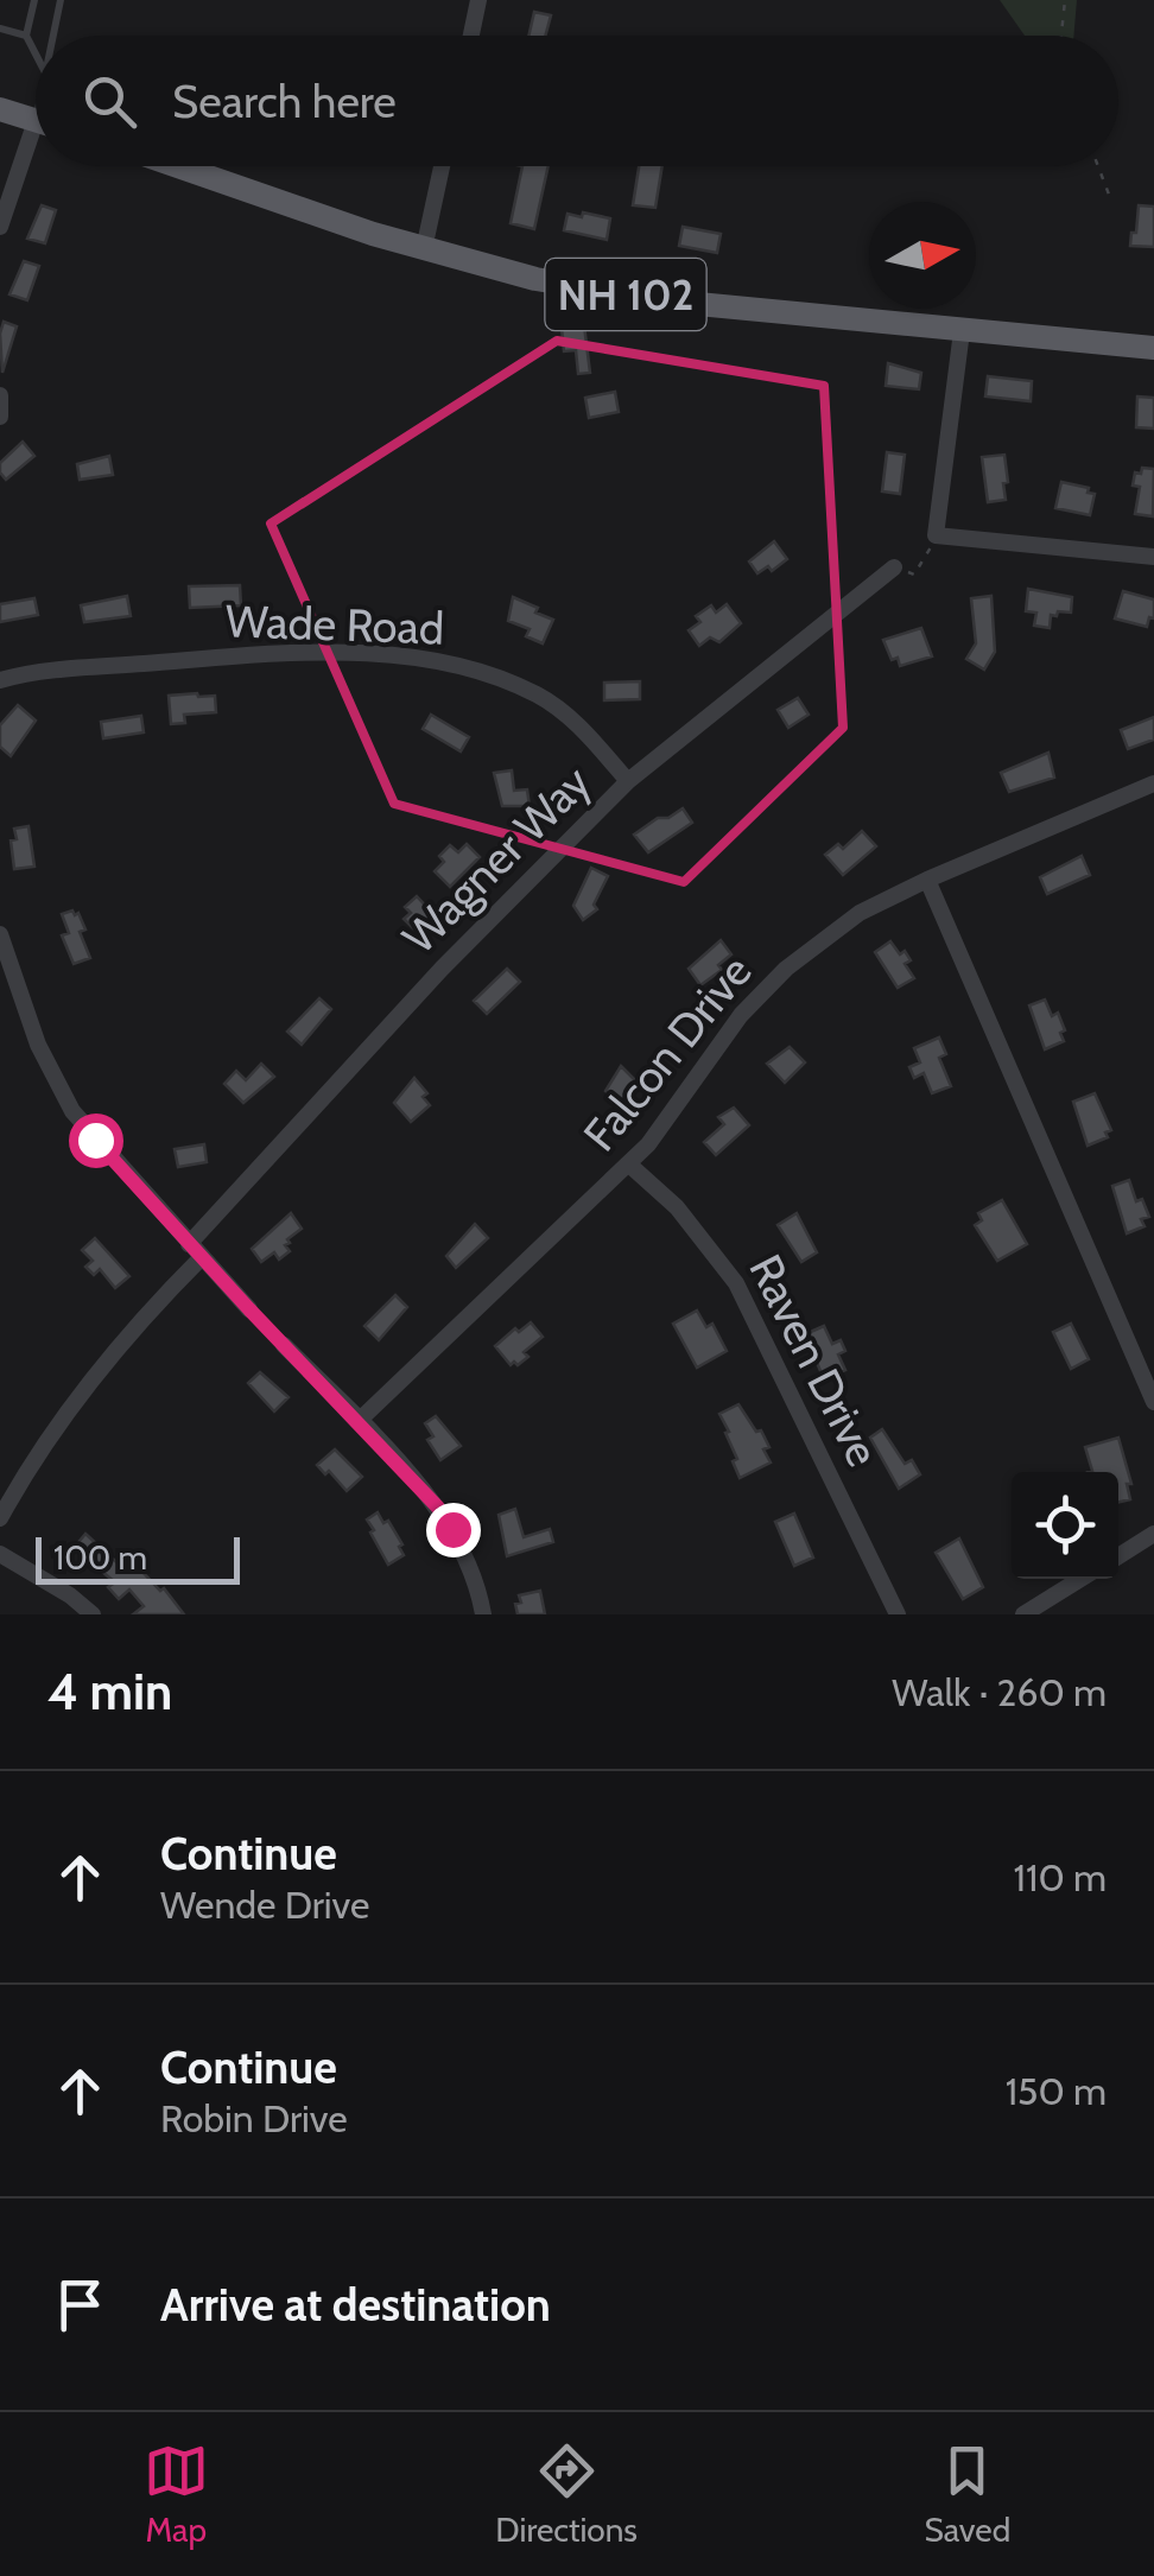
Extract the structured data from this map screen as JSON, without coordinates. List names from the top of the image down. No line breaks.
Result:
{"streets":{"main road":["NH 102"],"street":["Wade Road","Wagner Way","Falcon Drive","Raven Drive"]},"crossings":[["Wade Road","Wagner Way"],["Falcon Drive","Raven Drive"]],"scale_bar":"100 m","north":"right","page":{"search":"Search here","scale":"100 m","heading":["4 min","Walk · 260 m"],"list":[["Continue","Wende Drive","110 m"],["Continue","Robin Drive","150 m"],"Arrive at destination"],"nav":["Map","Directions","Saved"]}}
